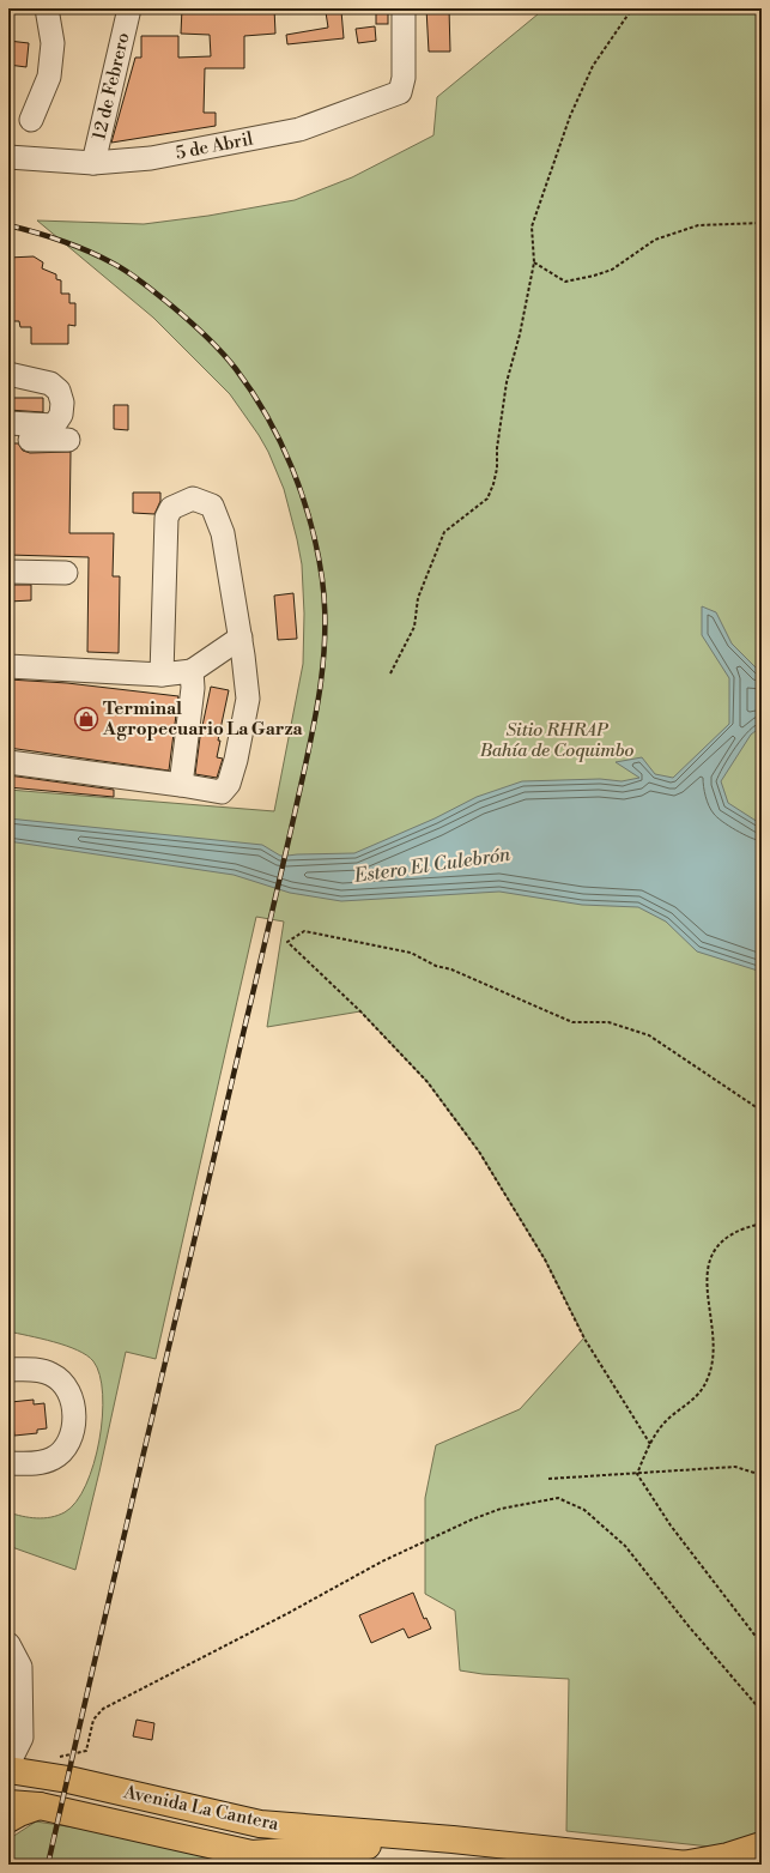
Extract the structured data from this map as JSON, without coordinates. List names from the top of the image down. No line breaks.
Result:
{"streets":{"main road":["Avenida La Cantera"],"street":["12 de Febrero","5 de Abril"]},"crossings":[["12 de Febrero","5 de Abril"]],"water":["Estero El Culebrón"],"parks":["Sitio RHRAP Bahía de Coquimbo"],"places":{"shop":["Terminal Agropecuario La Garza"]}}
